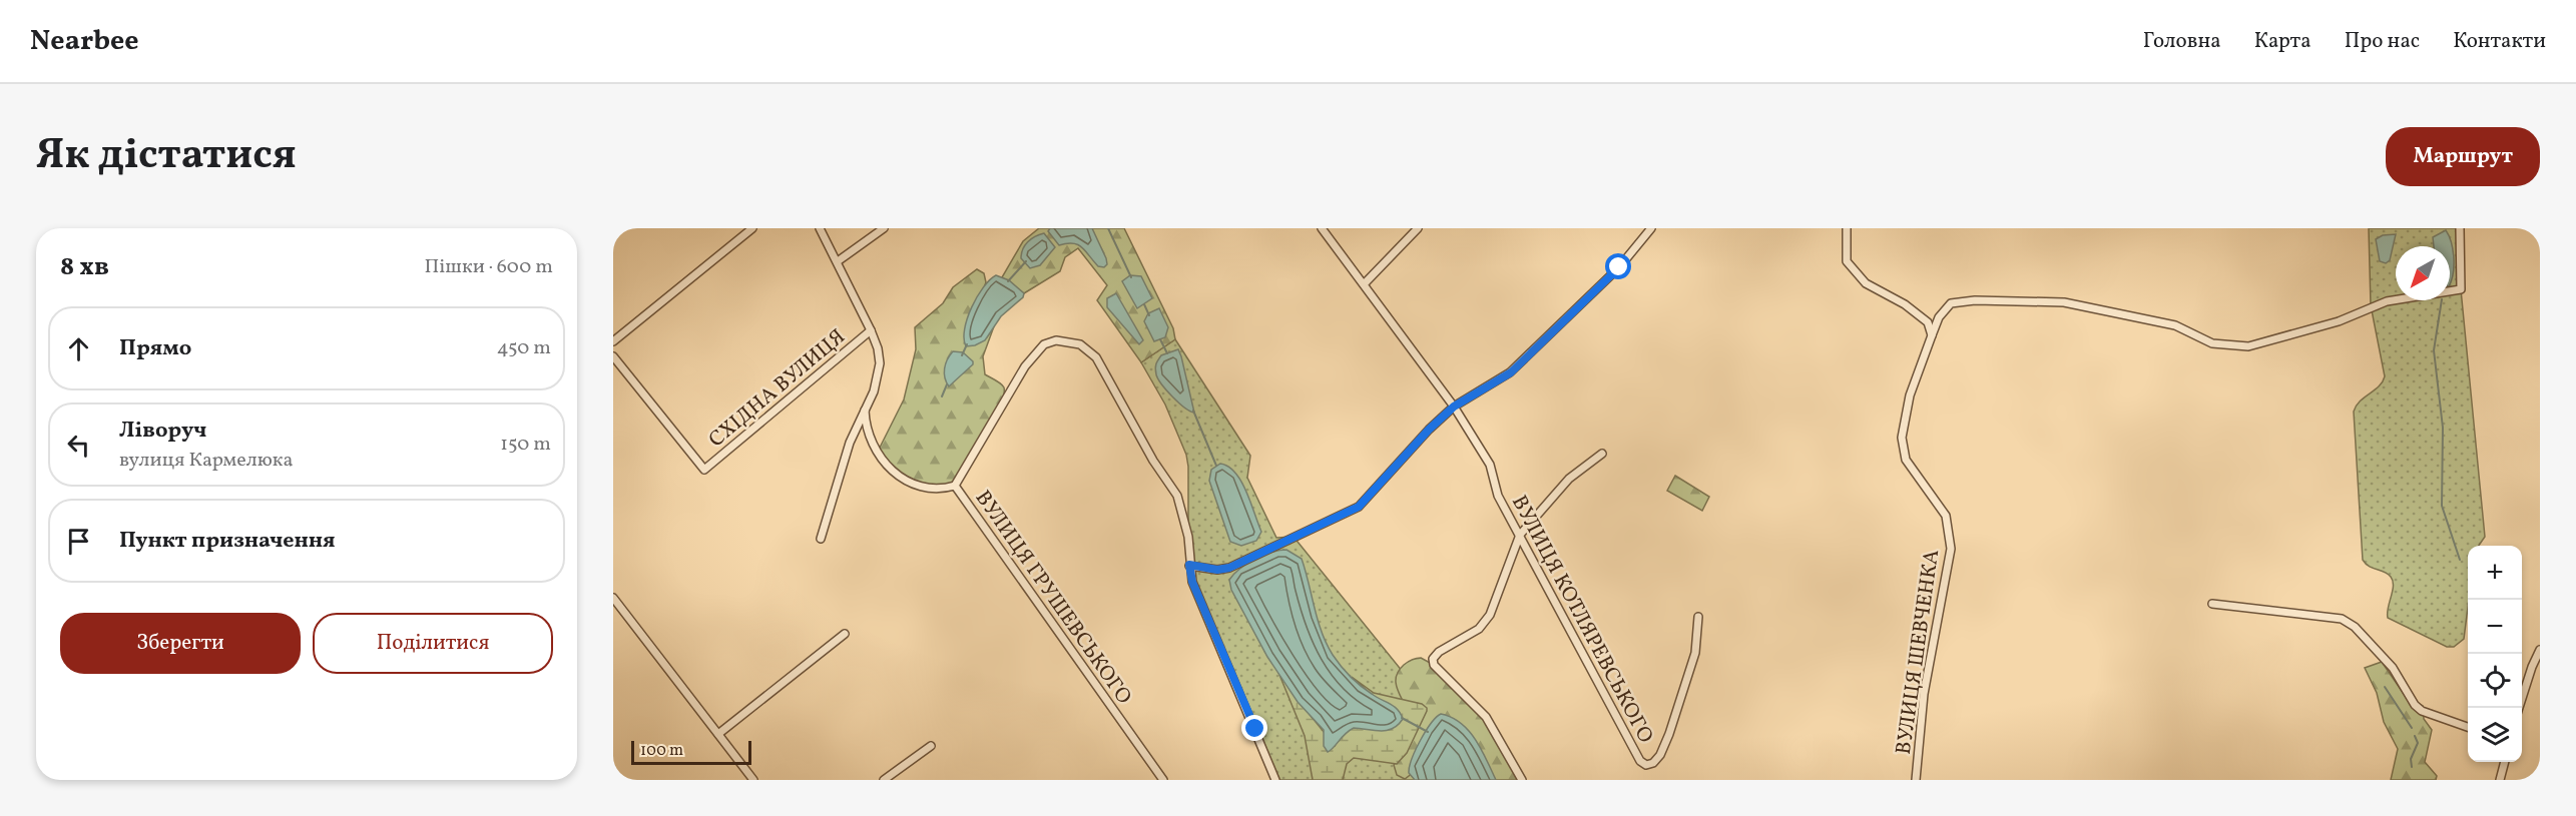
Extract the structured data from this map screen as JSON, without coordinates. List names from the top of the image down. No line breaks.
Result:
{"streets":{"street":["СХІДНА ВУЛИЦЯ","ВУЛИЦЯ ГРУШЕВСЬКОГО","ВУЛИЦЯ КОТЛЯРЕВСЬКОГО","ВУЛИЦЯ ШЕВЧЕНКА"]},"crossings":[["СХІДНА ВУЛИЦЯ","ВУЛИЦЯ ГРУШЕВСЬКОГО"]],"scale_bar":"100 m","north":"bottom left","page":{"header":"Nearbee","nav":["Головна","Карта","Про нас","Контакти"],"title":"Як дістатися","buttons":["Маршрут",["Зберегти","Поділитися"]],"heading":["8 хв","Пішки · 600 m"],"list":[["Прямо","450 m"],["Ліворуч","вулиця Кармелюка","150 m"],"Пункт призначення"],"map_buttons":["+","−"],"scale":"100 m"}}
